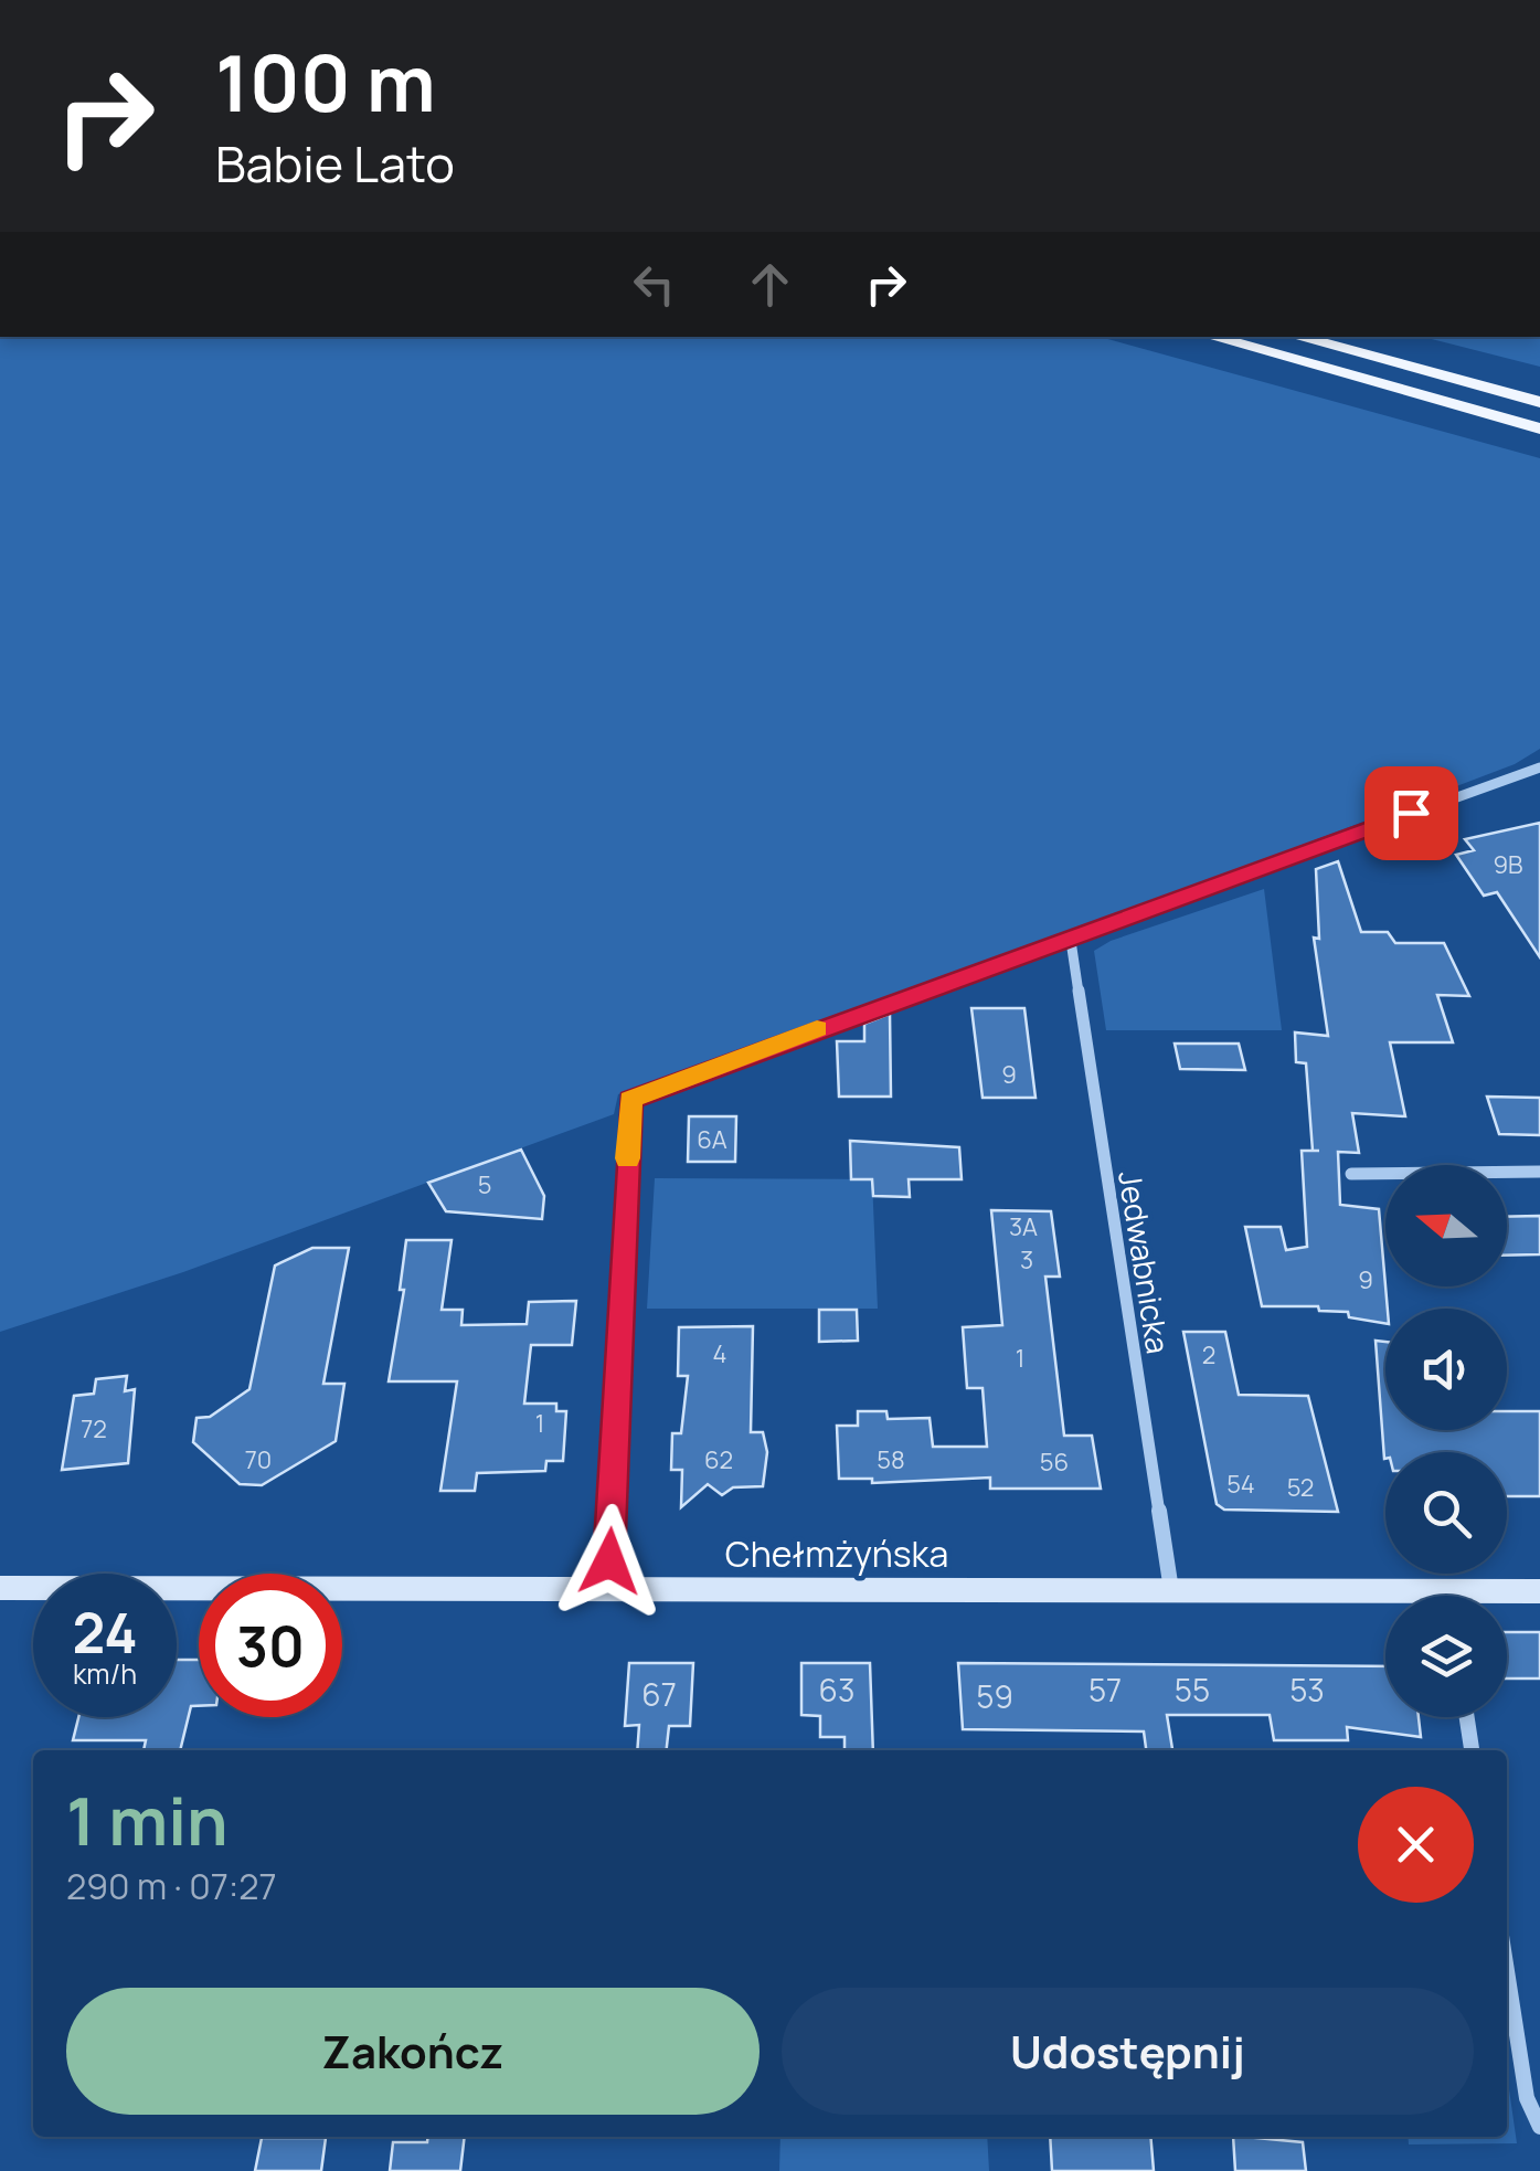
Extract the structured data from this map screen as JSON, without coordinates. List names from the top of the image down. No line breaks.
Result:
{"streets":{"street":["Jedwabnicka","Chełmżyńska"]},"crossings":[["Jedwabnicka","Chełmżyńska"]],"house_numbers":["9B","9","6A","5","3A","3","9","4","2","1","1","72","70","62","58","56","54","52","63","57","55","53","67","59"],"north":"left","page":{"turn":["100 m","Babie Lato"],"speed":"24 km/h","limit":"30","heading":["1 min","290 m · 07:27"],"buttons":["Zakończ","Udostępnij"]}}
